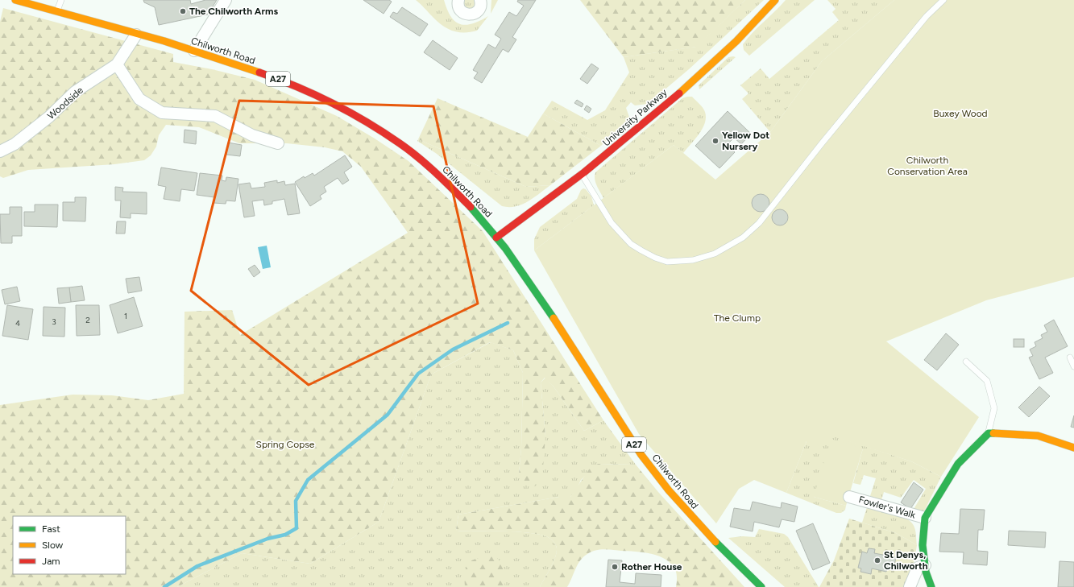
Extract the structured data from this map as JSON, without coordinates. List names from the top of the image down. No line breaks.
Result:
{"streets":{"main road":["Chilworth Road","A27","University Parkway"],"street":["Woodside","Fowler's Walk"]},"crossings":[["Chilworth Road","Woodside"],["Chilworth Road","University Parkway"]],"parks":["Buxey Wood","Chilworth Conservation Area","The Clump","Spring Copse"],"places":["The Chilworth Arms","Yellow Dot Nursery","St Denys, Chilworth","Rother House"],"house_numbers":["1","2","3","4"],"legend":["Fast","Slow","Jam"]}
